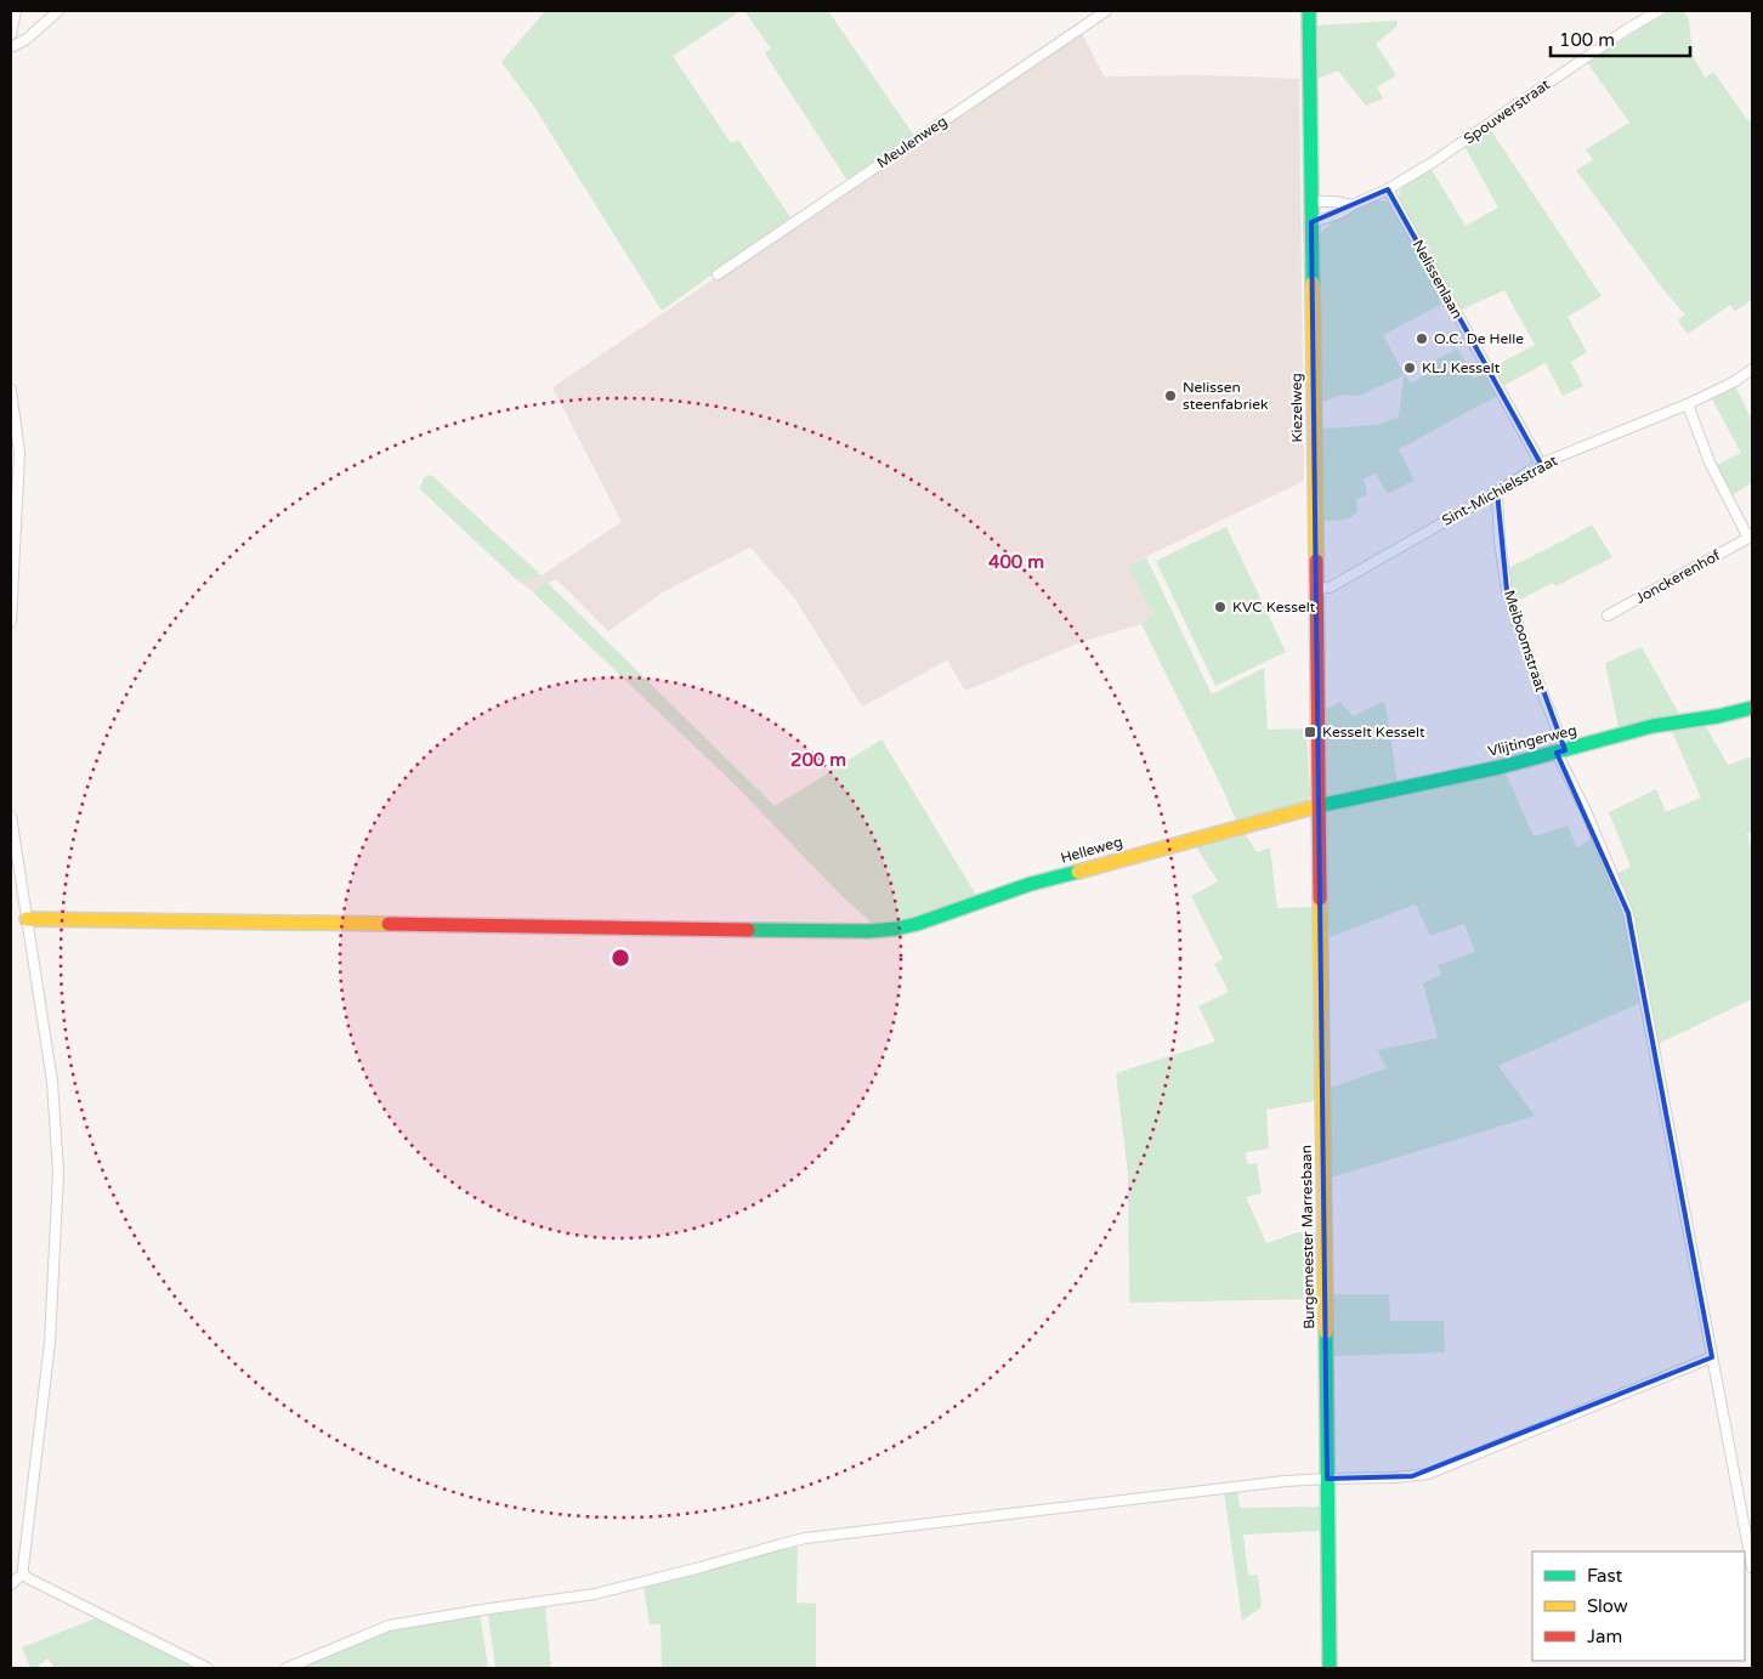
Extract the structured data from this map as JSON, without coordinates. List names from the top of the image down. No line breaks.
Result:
{"streets":{"street":["Spouwerstraat","Meulenweg","Nelissenlaan","Kiezelweg","Sint-Michielsstraat","Jonckerenhof","Meiboomstraat","Vlijtingerweg","Helleweg","Burgemeester Marresbaan"]},"crossings":[["Spouwerstraat","Nelissenlaan"],["Spouwerstraat","Kiezelweg"],["Nelissenlaan","Sint-Michielsstraat"],["Kiezelweg","Sint-Michielsstraat"],["Kiezelweg","Vlijtingerweg"],["Kiezelweg","Helleweg"],["Kiezelweg","Burgemeester Marresbaan"],["Sint-Michielsstraat","Jonckerenhof"],["Sint-Michielsstraat","Meiboomstraat"],["Meiboomstraat","Vlijtingerweg"],["Vlijtingerweg","Helleweg"],["Vlijtingerweg","Burgemeester Marresbaan"],["Helleweg","Burgemeester Marresbaan"]],"places":{"other":["O.C. De Helle","KLJ Kesselt","Nelissen steenfabriek","KVC Kesselt"],"transit":["Kesselt Kesselt"]},"legend":["Fast","Slow","Jam"],"scale_bar":"100 m","rings":["400 m","200 m"]}
